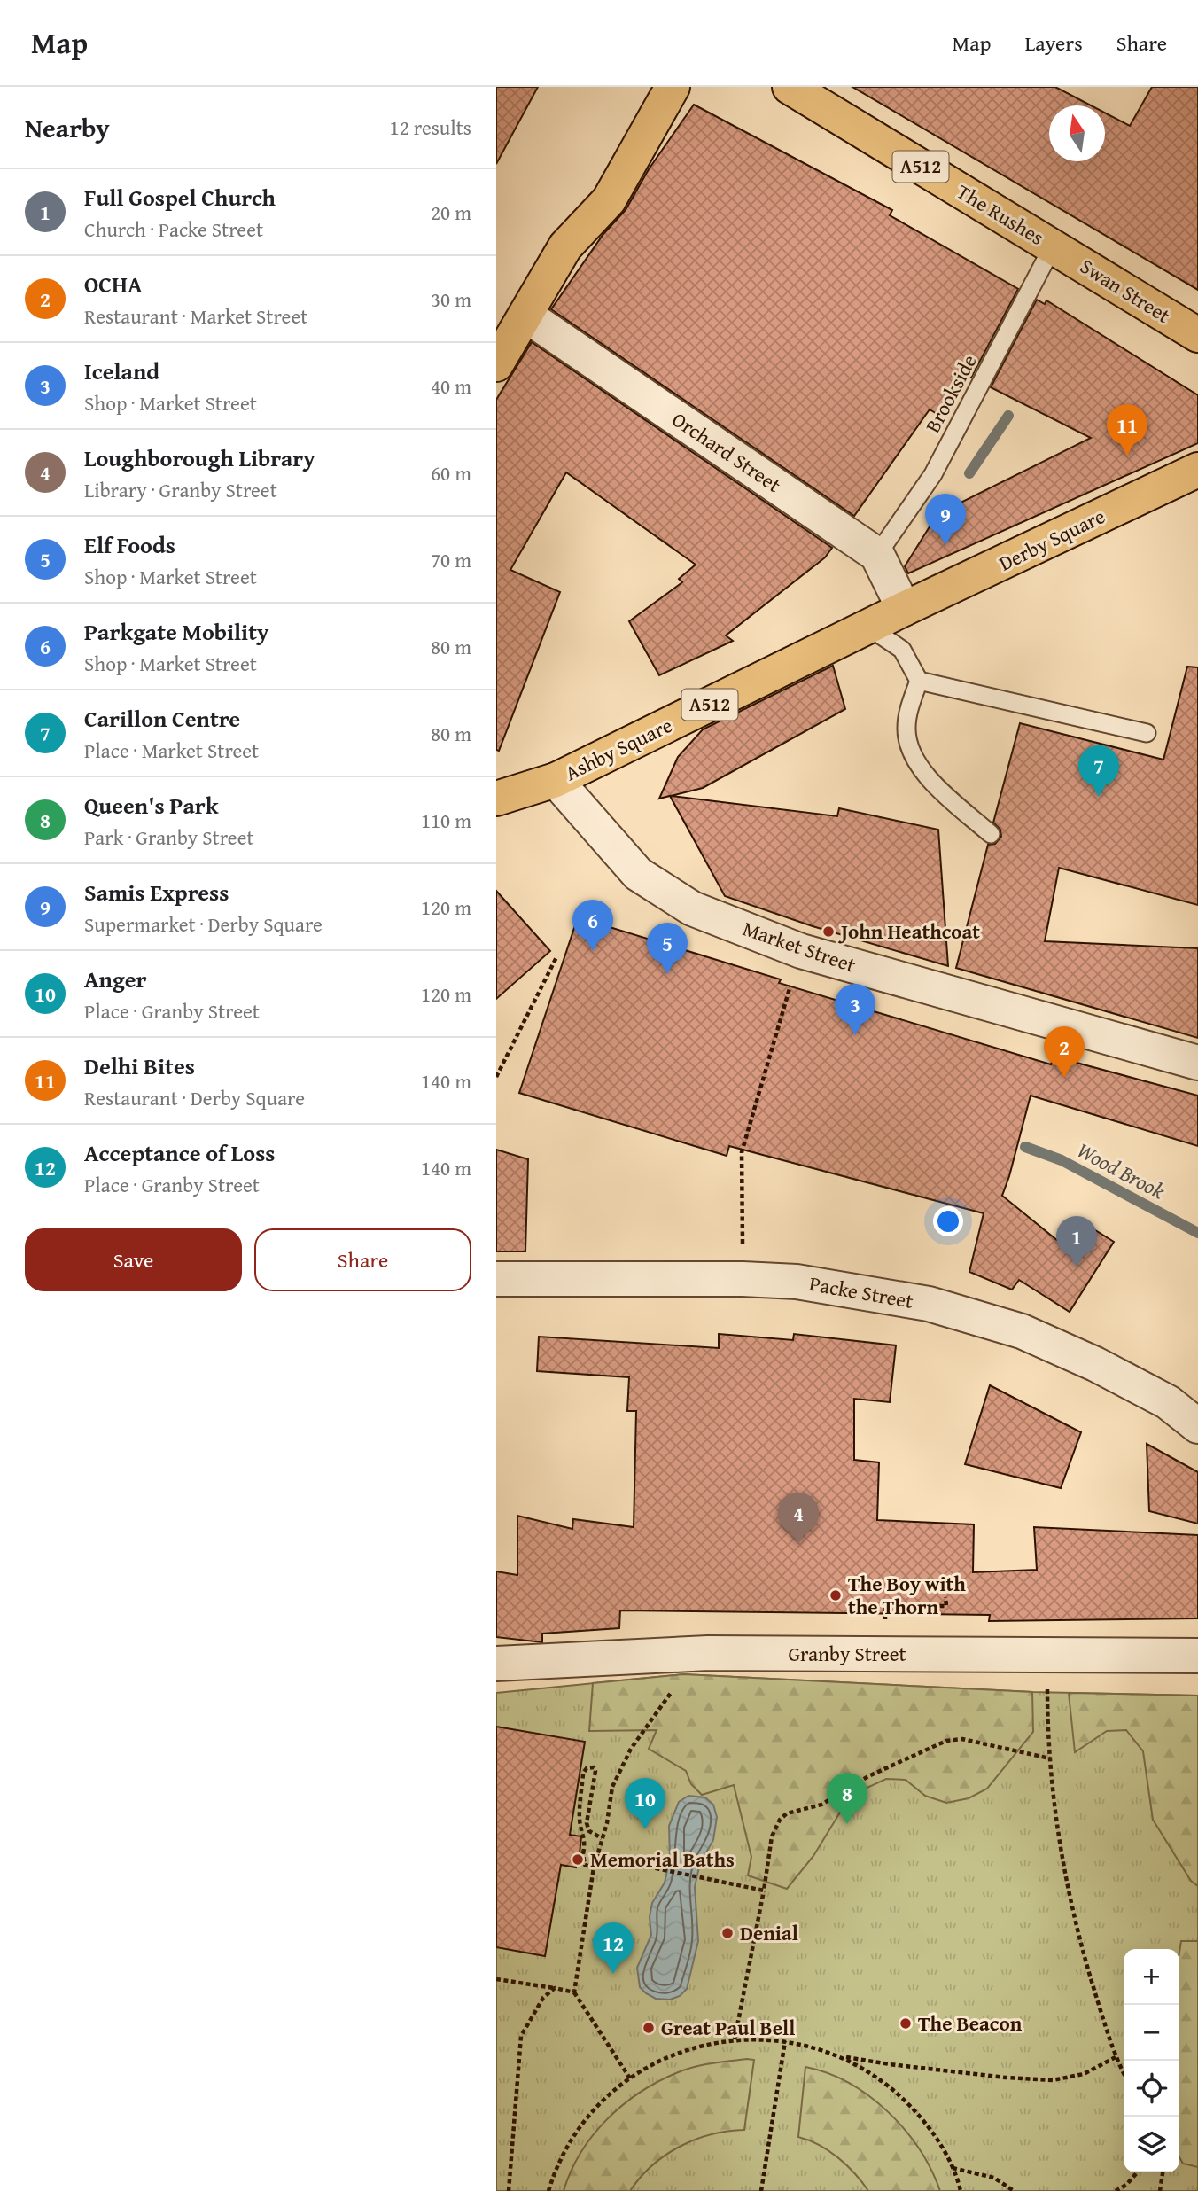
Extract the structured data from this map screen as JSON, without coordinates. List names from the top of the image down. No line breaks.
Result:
{"streets":{"main road":["A512","The Rushes","Swan Street","Derby Square","Ashby Square"],"street":["Orchard Street","Market Street","Packe Street","Granby Street"],"lane":["Brookside"]},"crossings":[["The Rushes","Swan Street"],["The Rushes","Brookside"],["Swan Street","Brookside"],["Brookside","Orchard Street"],["Orchard Street","Derby Square"],["Orchard Street","Ashby Square"],["Derby Square","Ashby Square"],["Ashby Square","Market Street"]],"water":["Wood Brook"],"places":["John Heathcoat","The Boy with the Thorn","Memorial Baths","Denial","The Beacon","Great Paul Bell"],"north":"top","page":{"header":"Map","nav":["Map","Layers","Share"],"heading":["Nearby","12 results"],"list":[{"mark":"1","name":"Full Gospel Church","note":"Church · Packe Street","value":"20 m"},{"mark":"2","name":"OCHA","note":"Restaurant · Market Street","value":"30 m"},{"mark":"3","name":"Iceland","note":"Shop · Market Street","value":"40 m"},{"mark":"4","name":"Loughborough Library","note":"Library · Granby Street","value":"60 m"},{"mark":"5","name":"Elf Foods","note":"Shop · Market Street","value":"70 m"},{"mark":"6","name":"Parkgate Mobility","note":"Shop · Market Street","value":"80 m"},{"mark":"7","name":"Carillon Centre","note":"Place · Market Street","value":"80 m"},{"mark":"8","name":"Queen's Park","note":"Park · Granby Street","value":"110 m"},{"mark":"9","name":"Samis Express","note":"Supermarket · Derby Square","value":"120 m"},{"mark":"10","name":"Anger","note":"Place · Granby Street","value":"120 m"},{"mark":"11","name":"Delhi Bites","note":"Restaurant · Derby Square","value":"140 m"},{"mark":"12","name":"Acceptance of Loss","note":"Place · Granby Street","value":"140 m"}],"pins":["11","9","7","6","5","3","2","1","4","8","10","12"],"buttons":["Save","Share"],"map_buttons":["+","−"]}}
